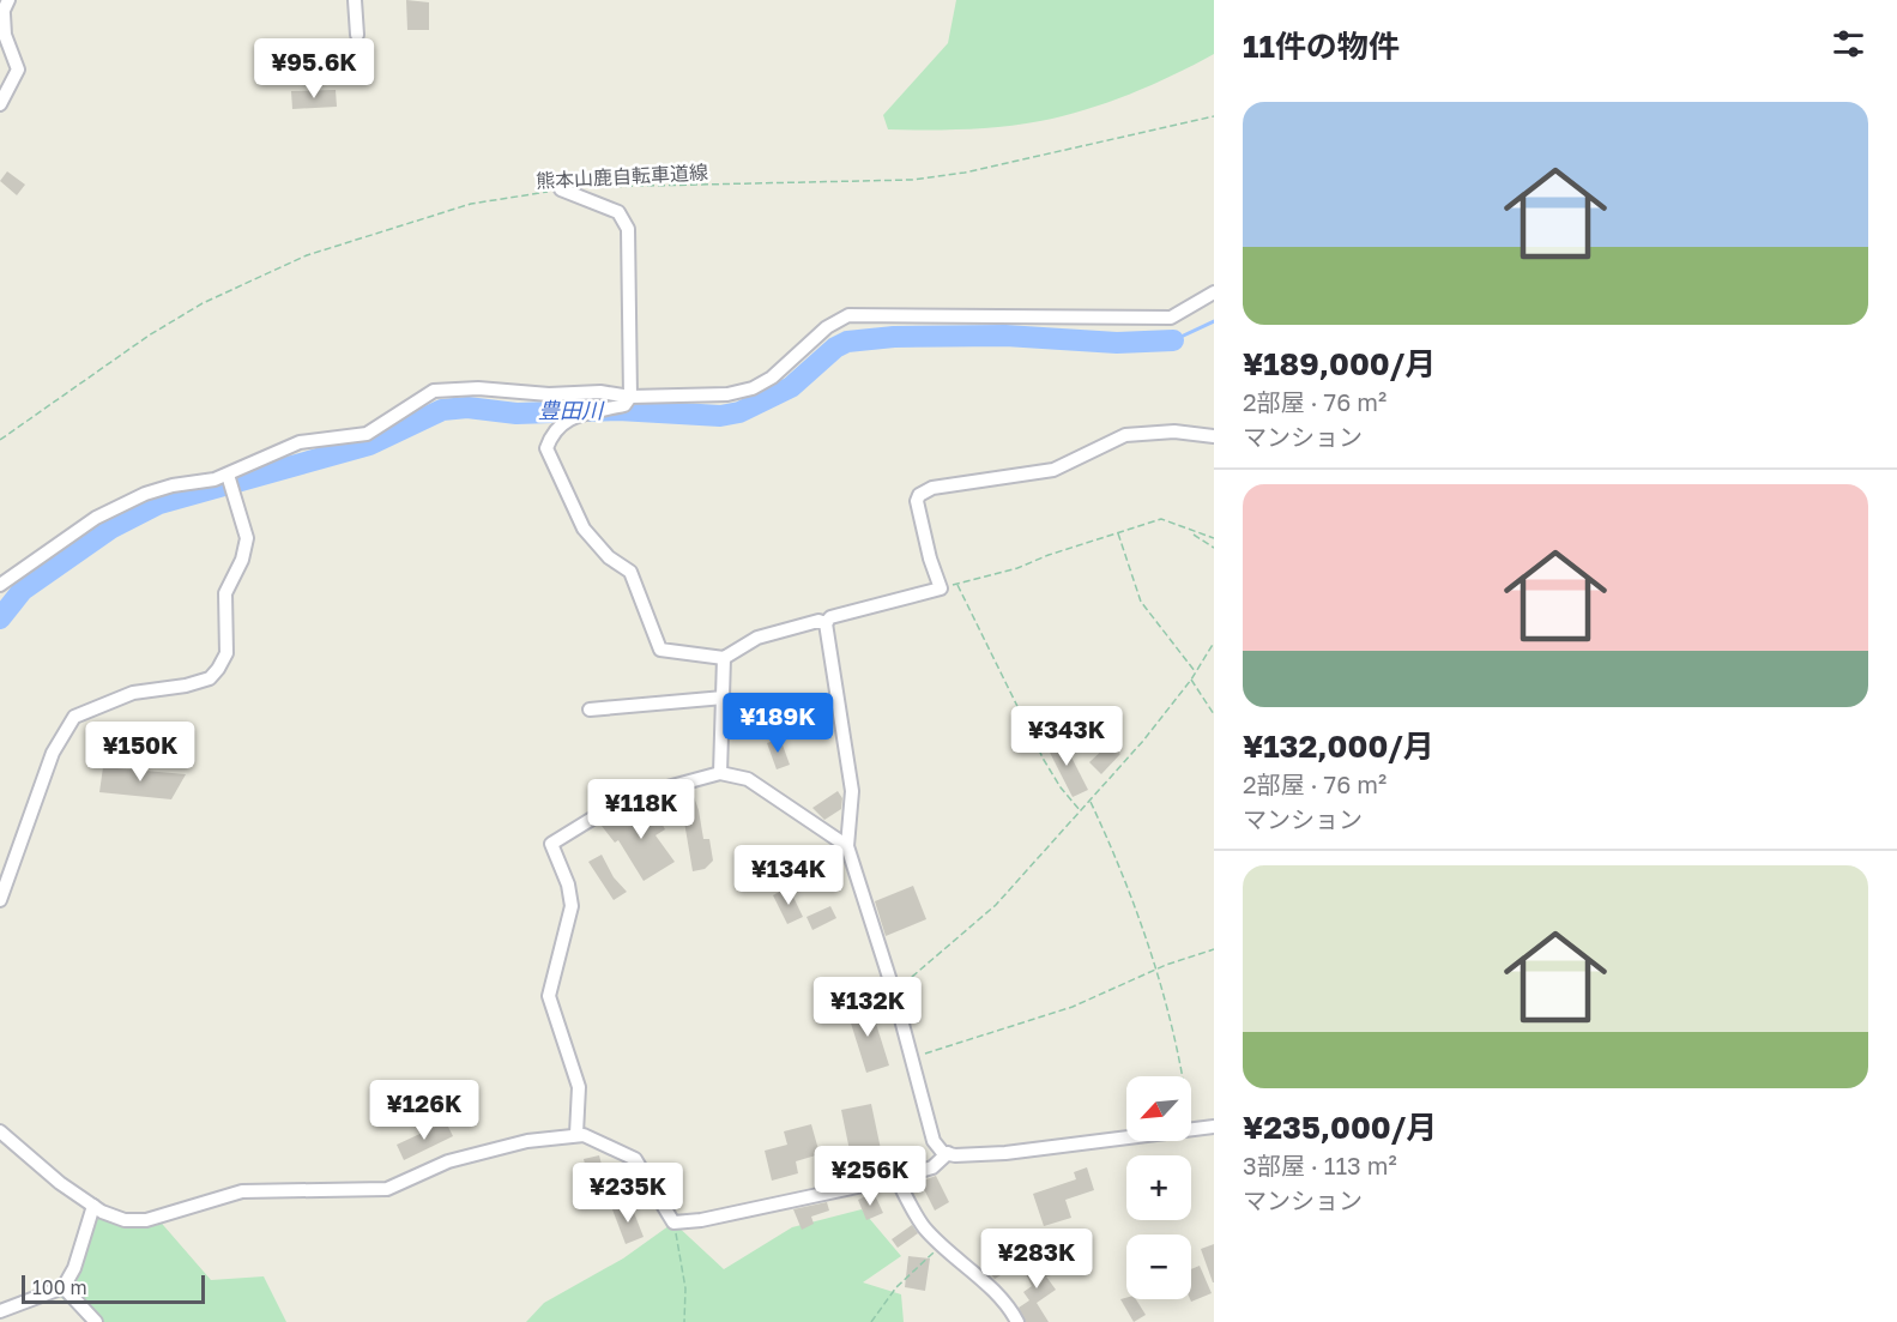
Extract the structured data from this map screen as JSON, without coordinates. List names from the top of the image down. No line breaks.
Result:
{"streets":{"path":["熊本山鹿自転車道線"]},"water":["豊田川"],"scale_bar":"100 m","north":"bottom left","page":{"heading":"11件の物件","price":["¥95.6K","¥189K","¥343K","¥150K","¥118K","¥134K","¥132K","¥126K","¥256K","¥235K","¥283K"],"list":[{"name":"¥189,000/月","note":"2部屋 · 76 m² · マンション"},{"name":"¥132,000/月","note":"2部屋 · 76 m² · マンション"},{"name":"¥235,000/月","note":"3部屋 · 113 m² · マンション"}],"map_buttons":["+","−"],"scale":"100 m"}}
